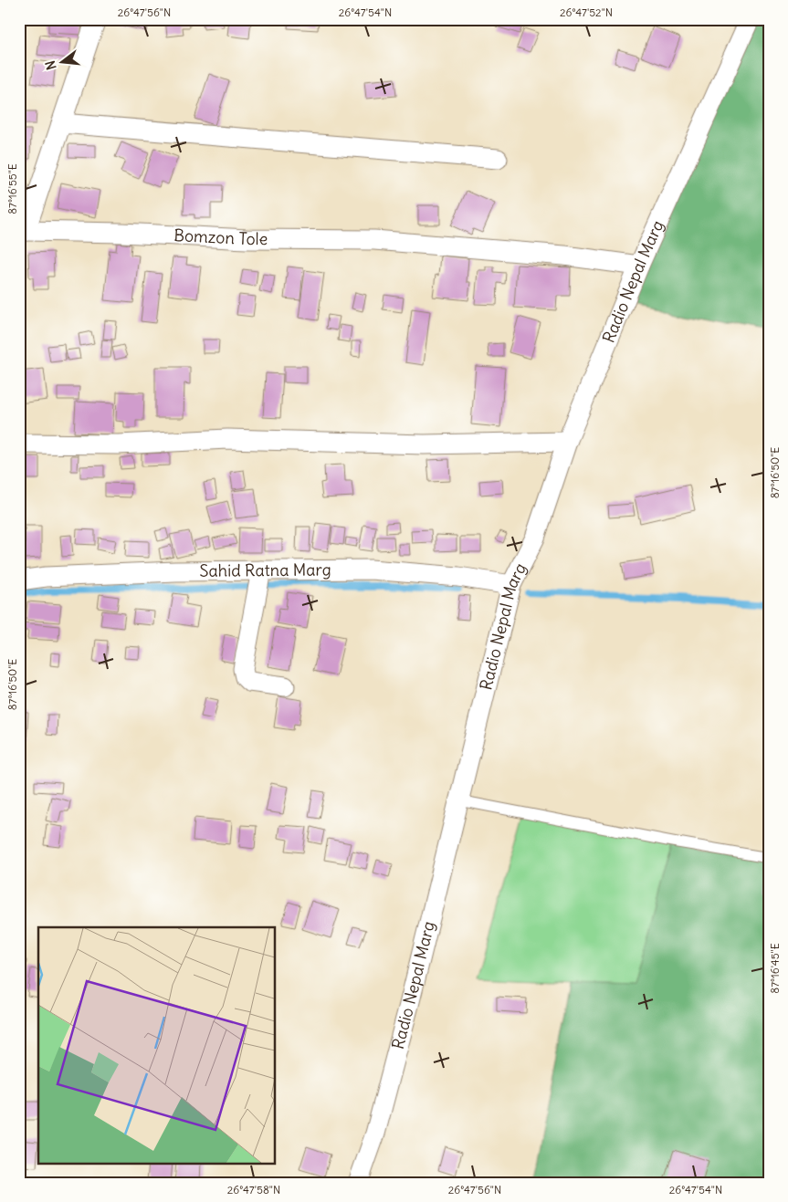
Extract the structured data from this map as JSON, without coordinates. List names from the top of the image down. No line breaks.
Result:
{"streets":{"street":["Bomzon Tole","Radio Nepal Marg","Sahid Ratna Marg"]},"crossings":[["Bomzon Tole","Radio Nepal Marg"],["Radio Nepal Marg","Sahid Ratna Marg"]],"north":"left","coordinates":["26°47'56\"N","26°47'54\"N","26°47'52\"N","87°16'55\"E","87°16'50\"E","87°16'45\"E","26°47'58\"N"]}
